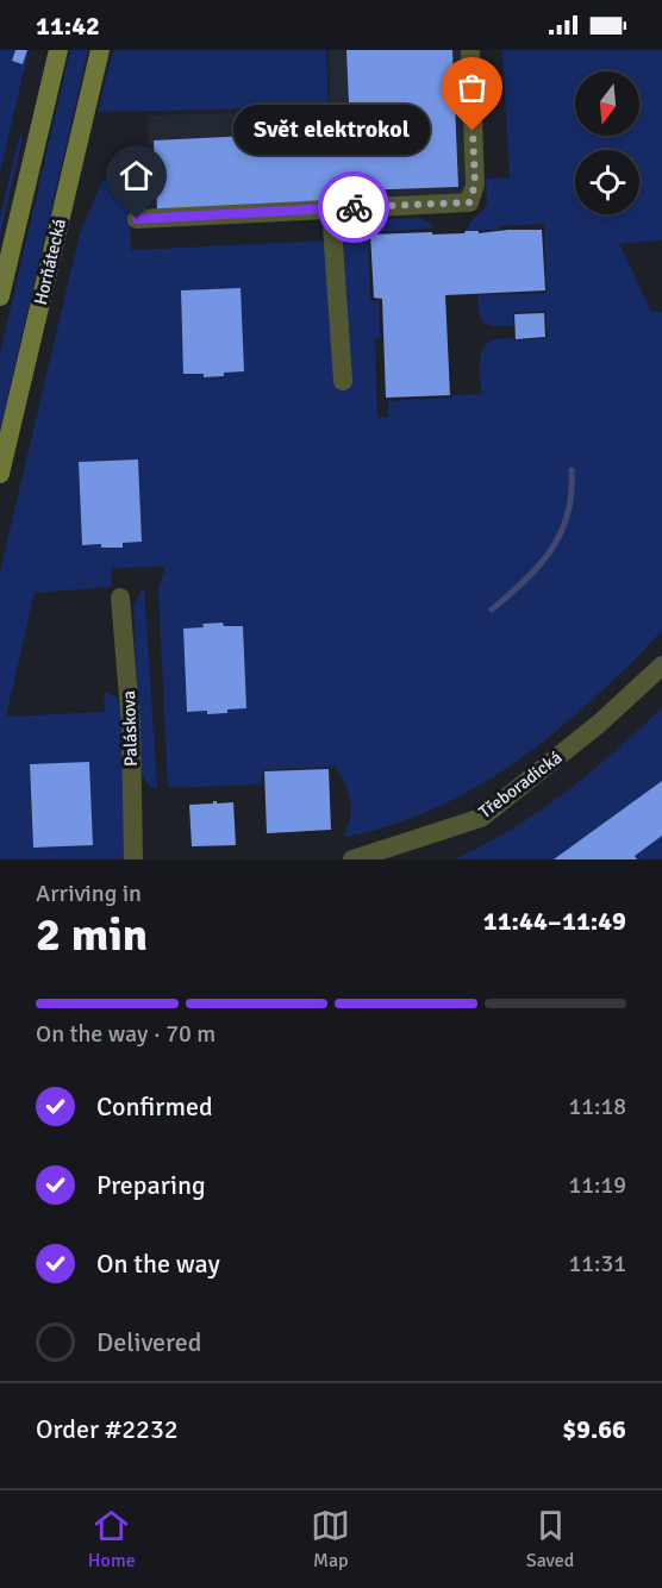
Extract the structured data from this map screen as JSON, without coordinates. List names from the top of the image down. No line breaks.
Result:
{"streets":{"main road":["Horňátecká"],"street":["Paláskova","Třeboradická"]},"places":["Svět elektrokol"],"north":"bottom","page":{"status":"11:42","bubble":"Svět elektrokol","heading":["2 min","Arriving in","11:44–11:49"],"panel":["Order #2232","$9.66"],"bar":"On the way · 70 m","list":[["Confirmed","11:18"],["Preparing","11:19"],["On the way","11:31"],"Delivered"],"tabs":["Home","Map","Saved"]}}
